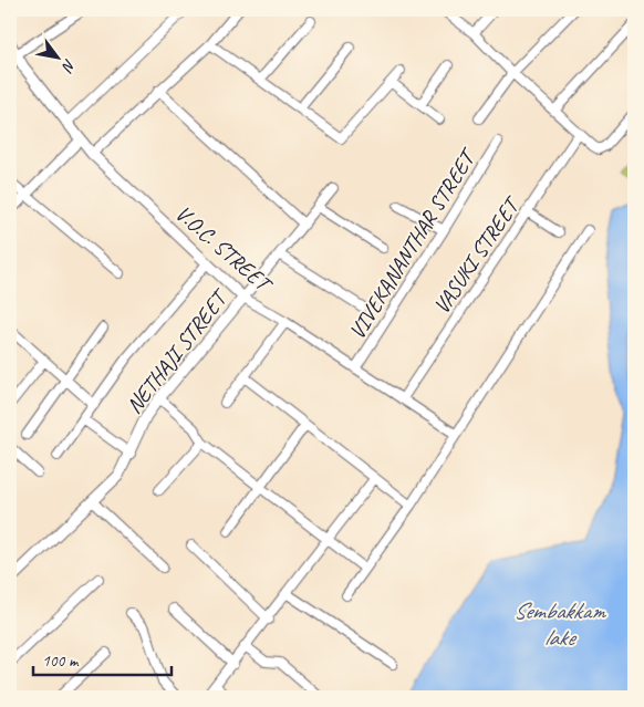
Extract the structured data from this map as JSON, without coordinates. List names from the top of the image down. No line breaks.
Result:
{"streets":{"street":["VIVEKANANTHAR STREET","V.O.C. STREET","VASUKI STREET","NETHAJI STREET"]},"crossings":[["VIVEKANANTHAR STREET","V.O.C. STREET"],["V.O.C. STREET","VASUKI STREET"],["V.O.C. STREET","NETHAJI STREET"]],"water":["Sembakkam lake"],"scale_bar":"100 m","north":"bottom right"}
